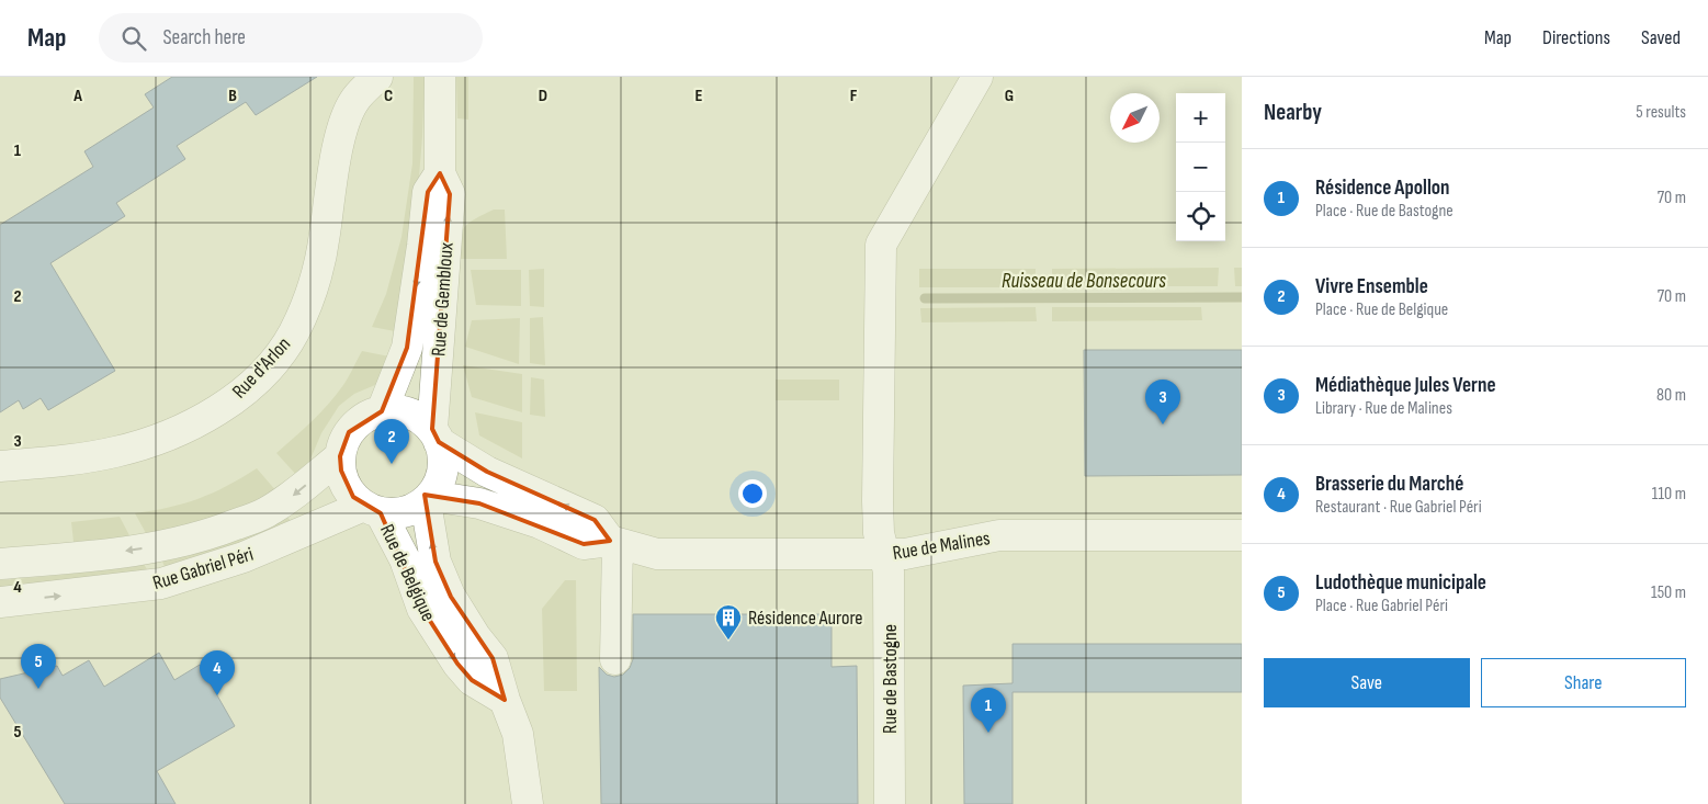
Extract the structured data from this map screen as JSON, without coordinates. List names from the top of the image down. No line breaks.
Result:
{"streets":{"street":["Rue de Gembloux","Rue d'Arlon","Rue de Malines","Rue Gabriel Péri","Rue de Belgique","Rue de Bastogne"]},"crossings":[["Rue de Gembloux","Rue de Malines"],["Rue de Gembloux","Rue Gabriel Péri"],["Rue de Gembloux","Rue de Belgique"],["Rue de Malines","Rue Gabriel Péri"],["Rue de Malines","Rue de Belgique"],["Rue de Malines","Rue de Bastogne"],["Rue Gabriel Péri","Rue de Belgique"]],"water":["Ruisseau de Bonsecours"],"places":{"building":["Résidence Aurore"]},"north":"bottom left","page":{"header":"Map","search":"Search here","nav":["Map","Directions","Saved"],"heading":["Nearby","5 results"],"map_buttons":["+","−"],"list":[{"mark":"1","name":"Résidence Apollon","note":"Place · Rue de Bastogne","value":"70 m"},{"mark":"2","name":"Vivre Ensemble","note":"Place · Rue de Belgique","value":"70 m"},{"mark":"3","name":"Médiathèque Jules Verne","note":"Library · Rue de Malines","value":"80 m"},{"mark":"4","name":"Brasserie du Marché","note":"Restaurant · Rue Gabriel Péri","value":"110 m"},{"mark":"5","name":"Ludothèque municipale","note":"Place · Rue Gabriel Péri","value":"150 m"}],"pins":["3","2","5","4","1"],"buttons":["Save","Share"]},"grid":{"columns":["A","B","C","D","E","F","G"],"rows":["1","2","3","4","5"]}}
